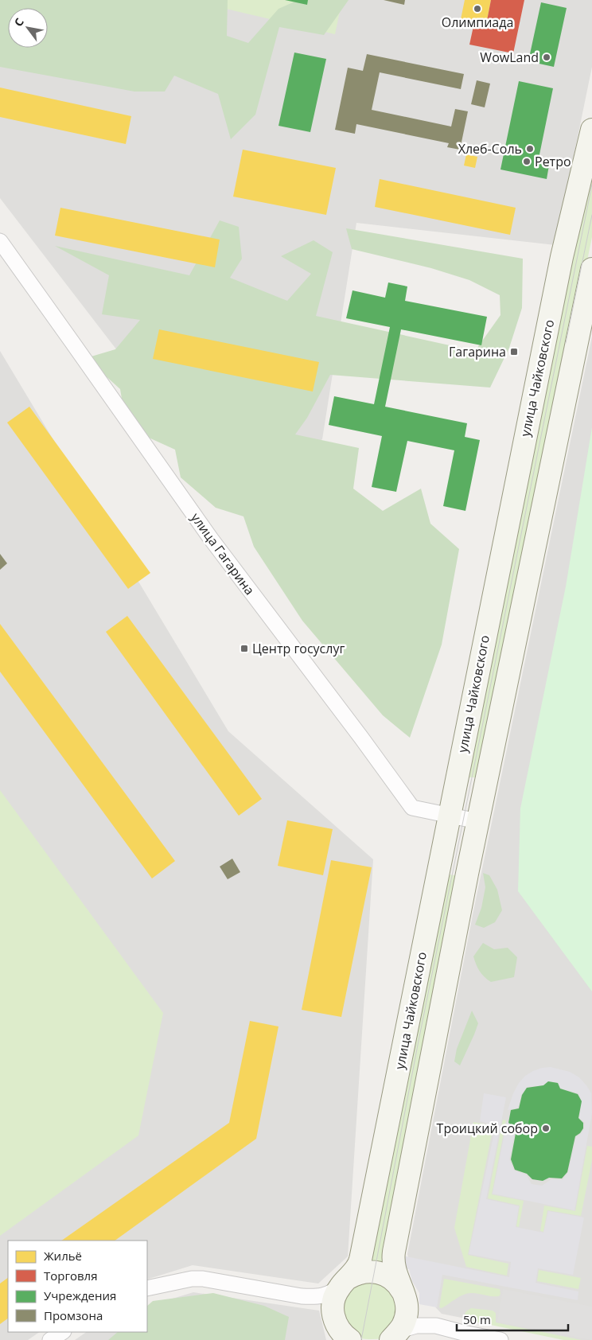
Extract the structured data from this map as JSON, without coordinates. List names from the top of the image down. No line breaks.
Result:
{"streets":{"main road":["улица Чайковского"],"street":["улица Гагарина"]},"crossings":[["улица Чайковского","улица Гагарина"]],"places":{"other":["Олимпиада","WowLand","Хлеб-Соль","Ретро","Троицкий собор"],"transit":["Гагарина","Центр госуслуг"]},"legend":["Жильё","Торговля","Учреждения","Промзона"],"scale_bar":"50 m","north":"top left"}
